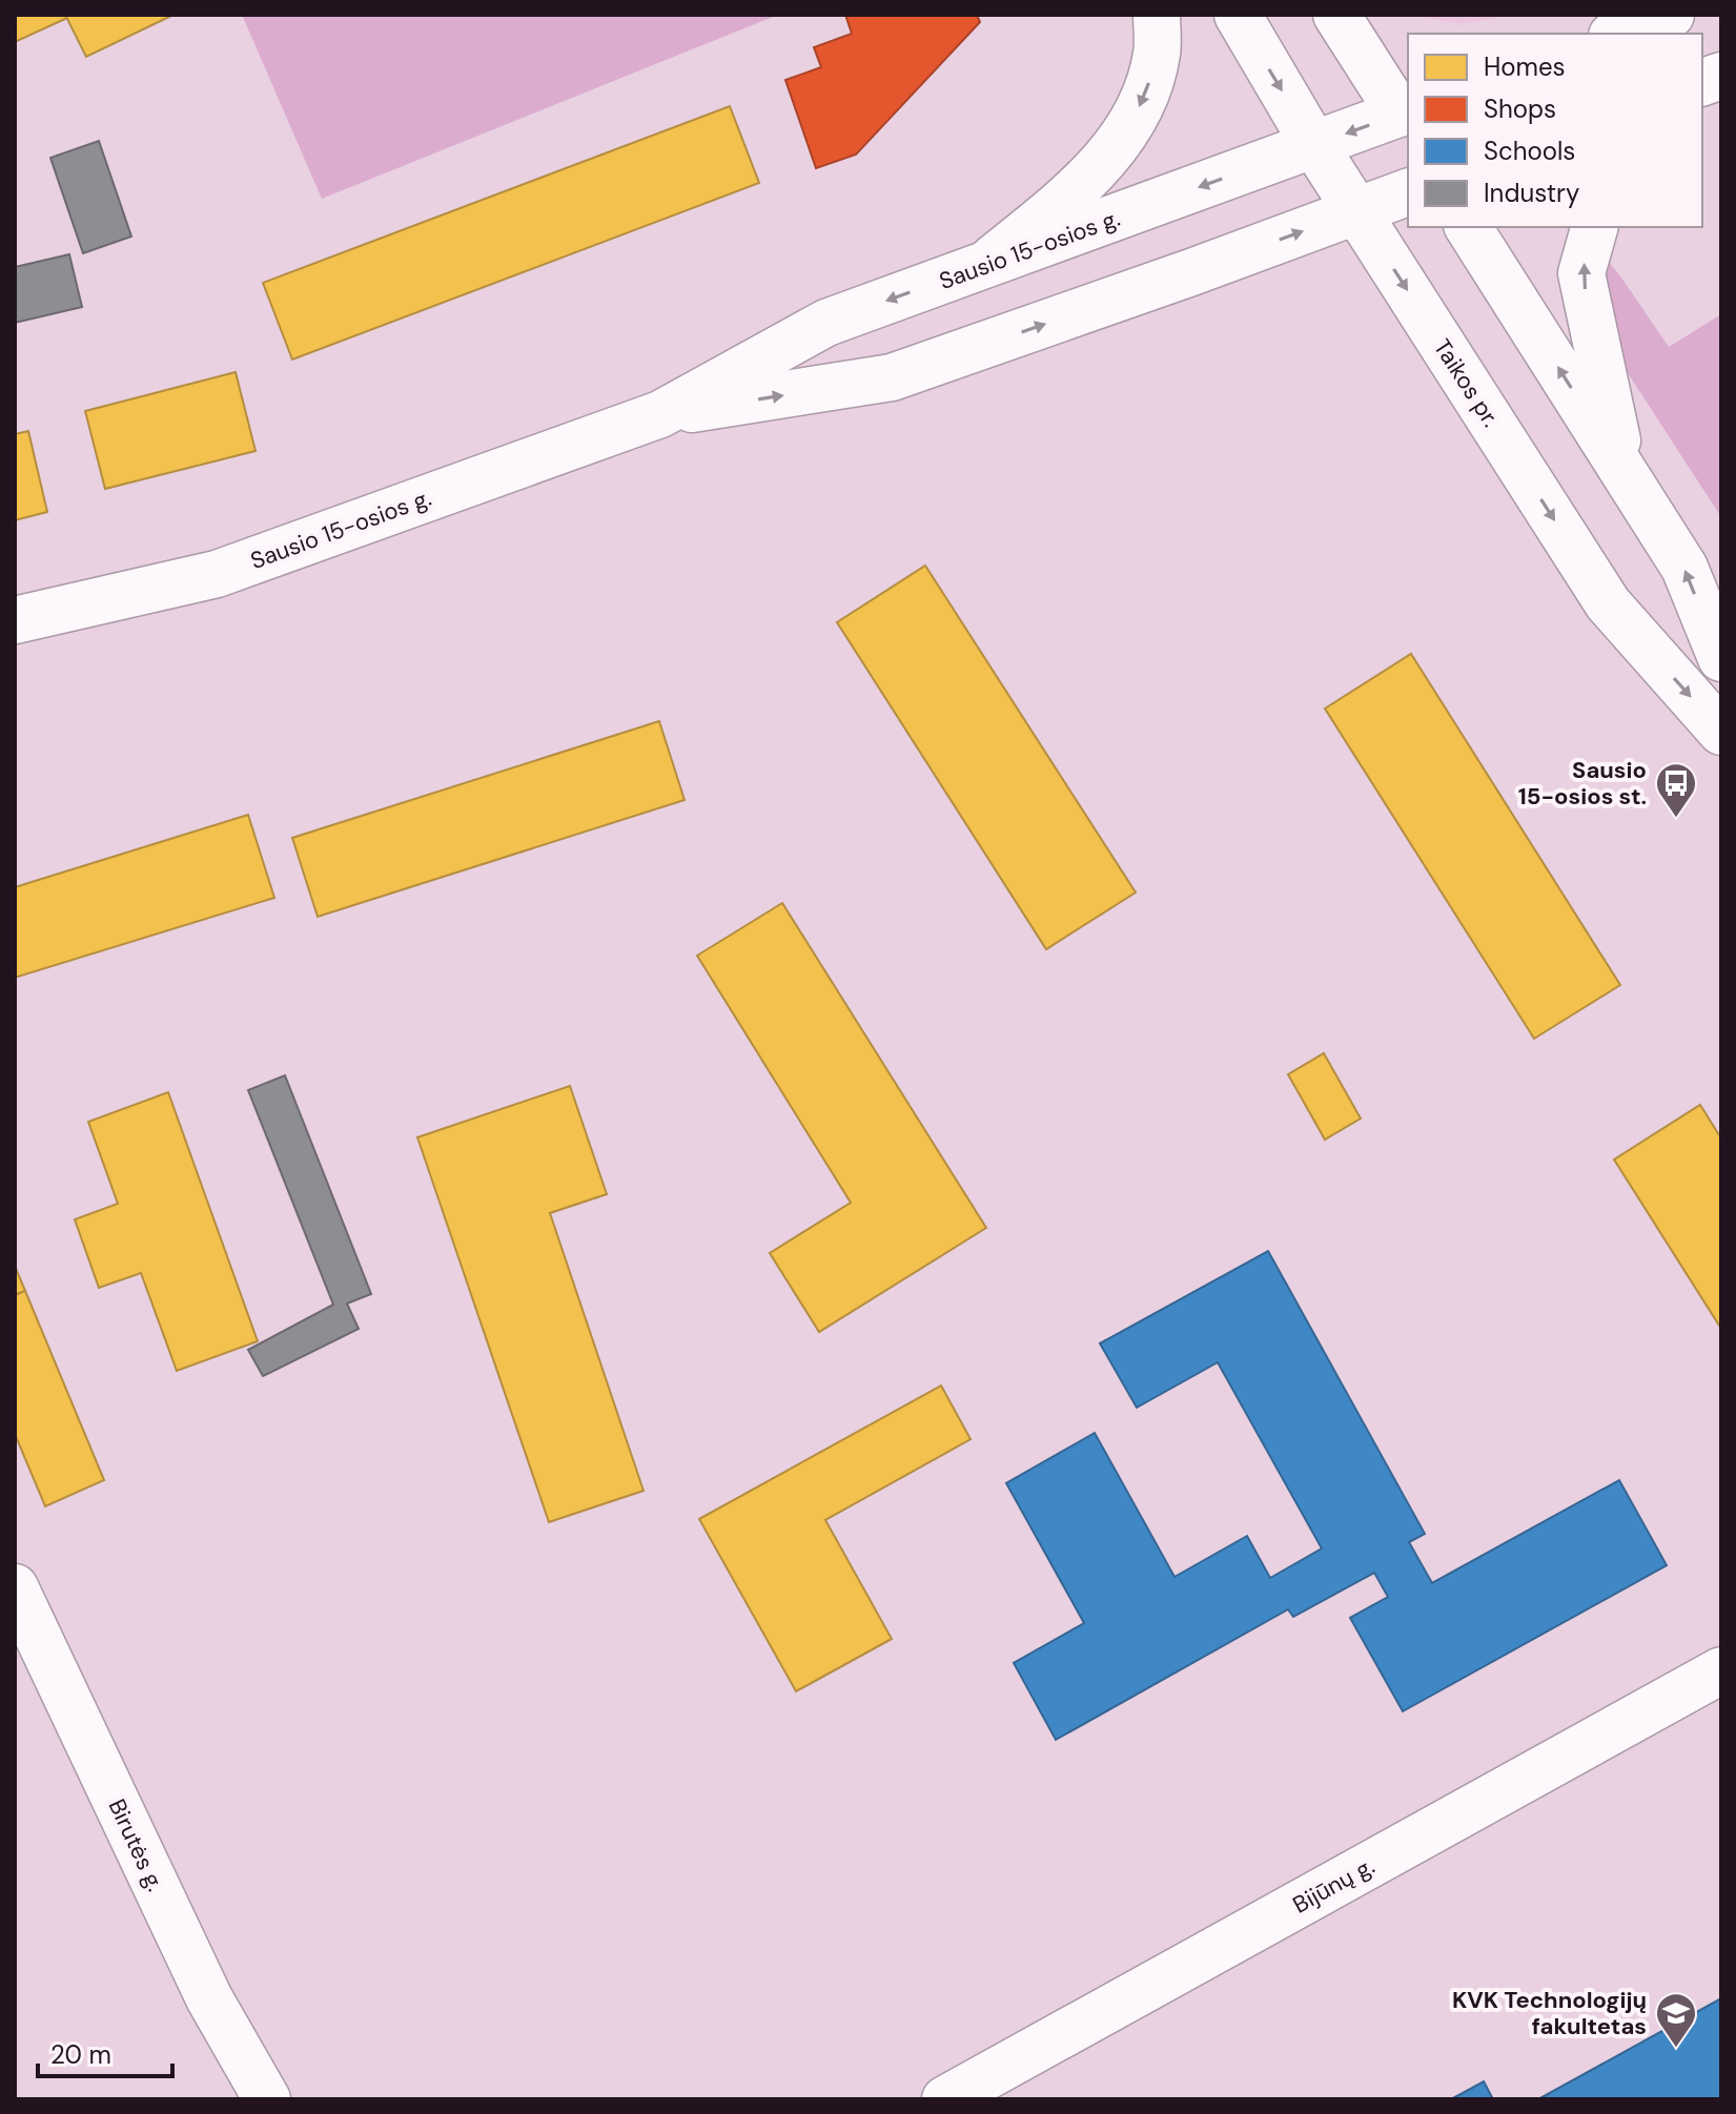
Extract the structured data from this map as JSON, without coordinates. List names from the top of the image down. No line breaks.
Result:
{"streets":{"main road":["Sausio 15-osios g.","Taikos pr.","Birutės g.","Bijūnų g."]},"crossings":[["Sausio 15-osios g.","Taikos pr."]],"places":{"bus stop":["Sausio 15-osios st."],"school or university":["KVK Technologijų fakultetas"]},"legend":["Homes","Shops","Schools","Industry"],"scale_bar":"20 m"}
